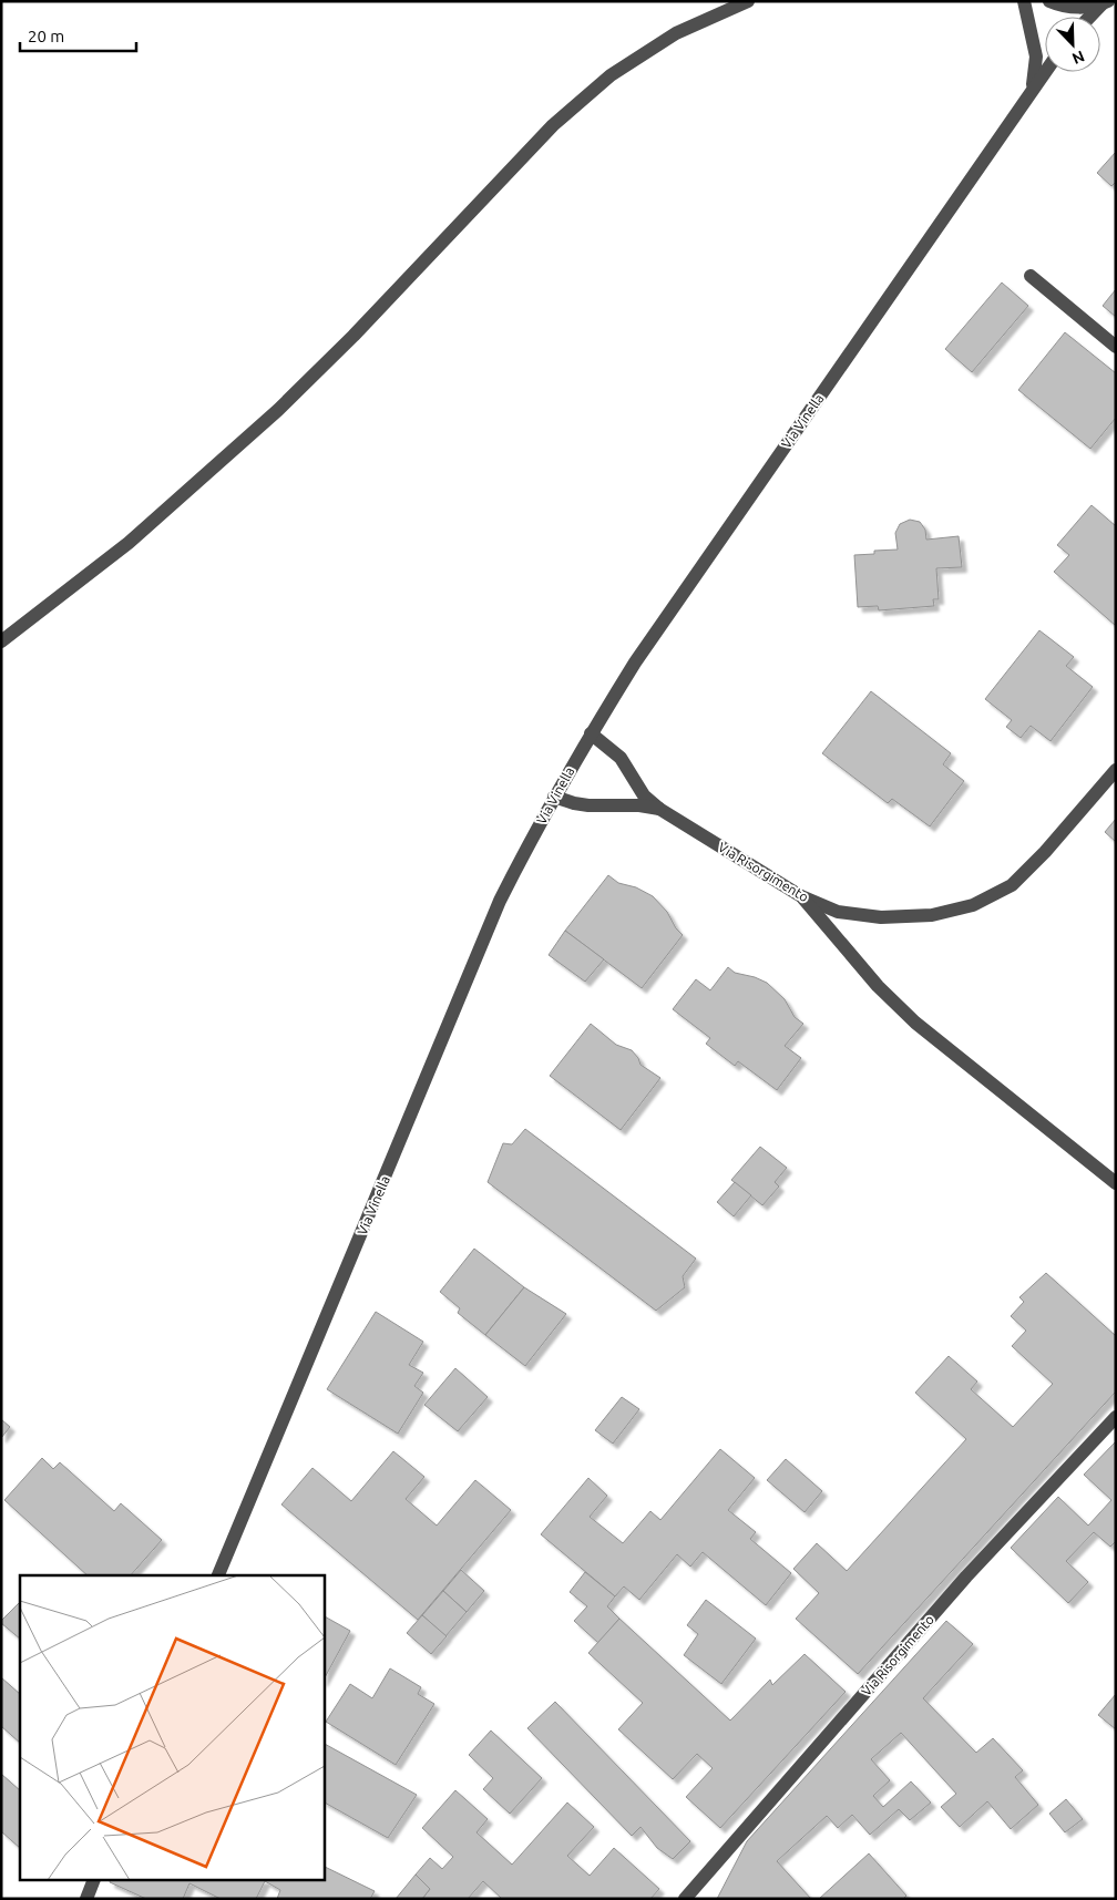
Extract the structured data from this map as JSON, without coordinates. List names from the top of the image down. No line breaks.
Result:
{"streets":{"street":["Via Vinella","Via Risorgimento"]},"scale_bar":"20 m","north":"bottom right"}
